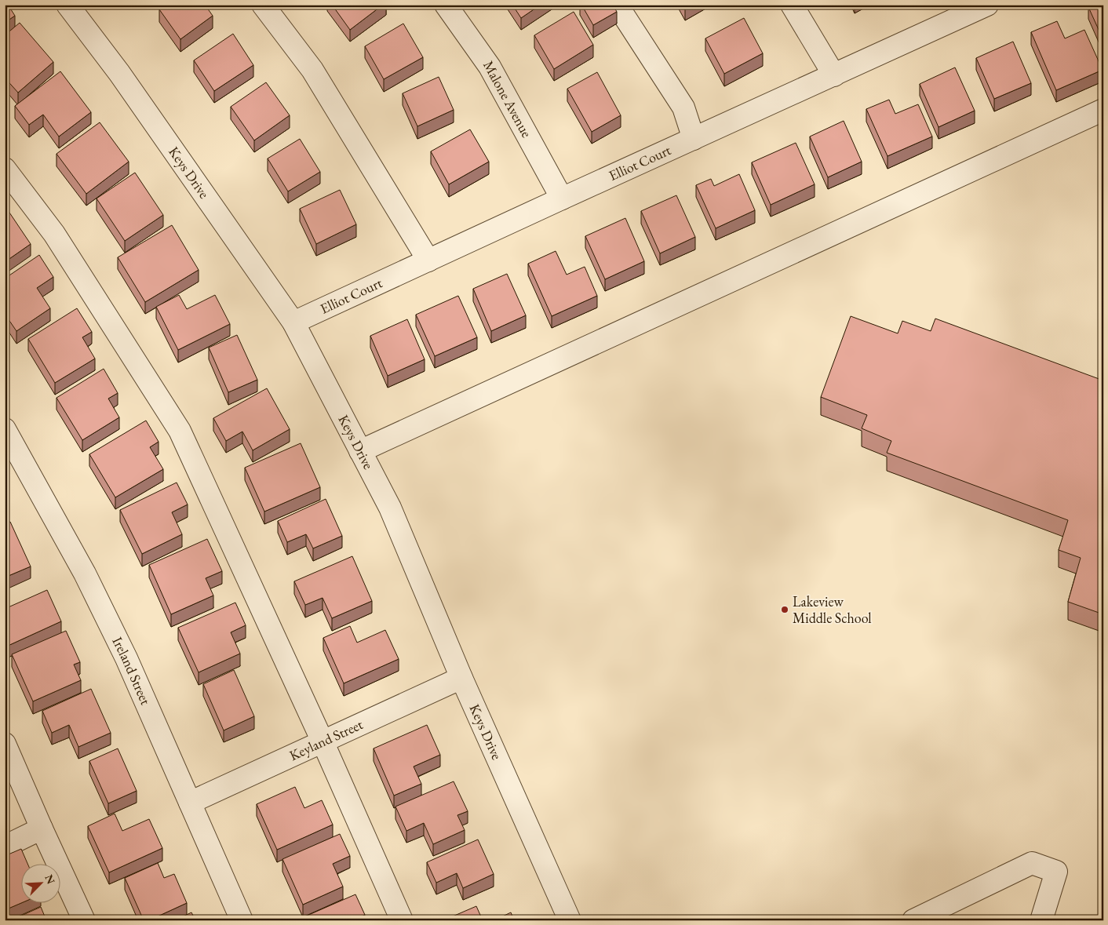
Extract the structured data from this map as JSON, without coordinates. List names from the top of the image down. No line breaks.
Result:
{"streets":{"street":["Malone Avenue","Elliot Court","Keys Drive","Ireland Street","Keyland Street"]},"crossings":[["Malone Avenue","Elliot Court"],["Elliot Court","Keys Drive"],["Keys Drive","Keyland Street"],["Ireland Street","Keyland Street"]],"places":["Lakeview Middle School"],"north":"top right"}
